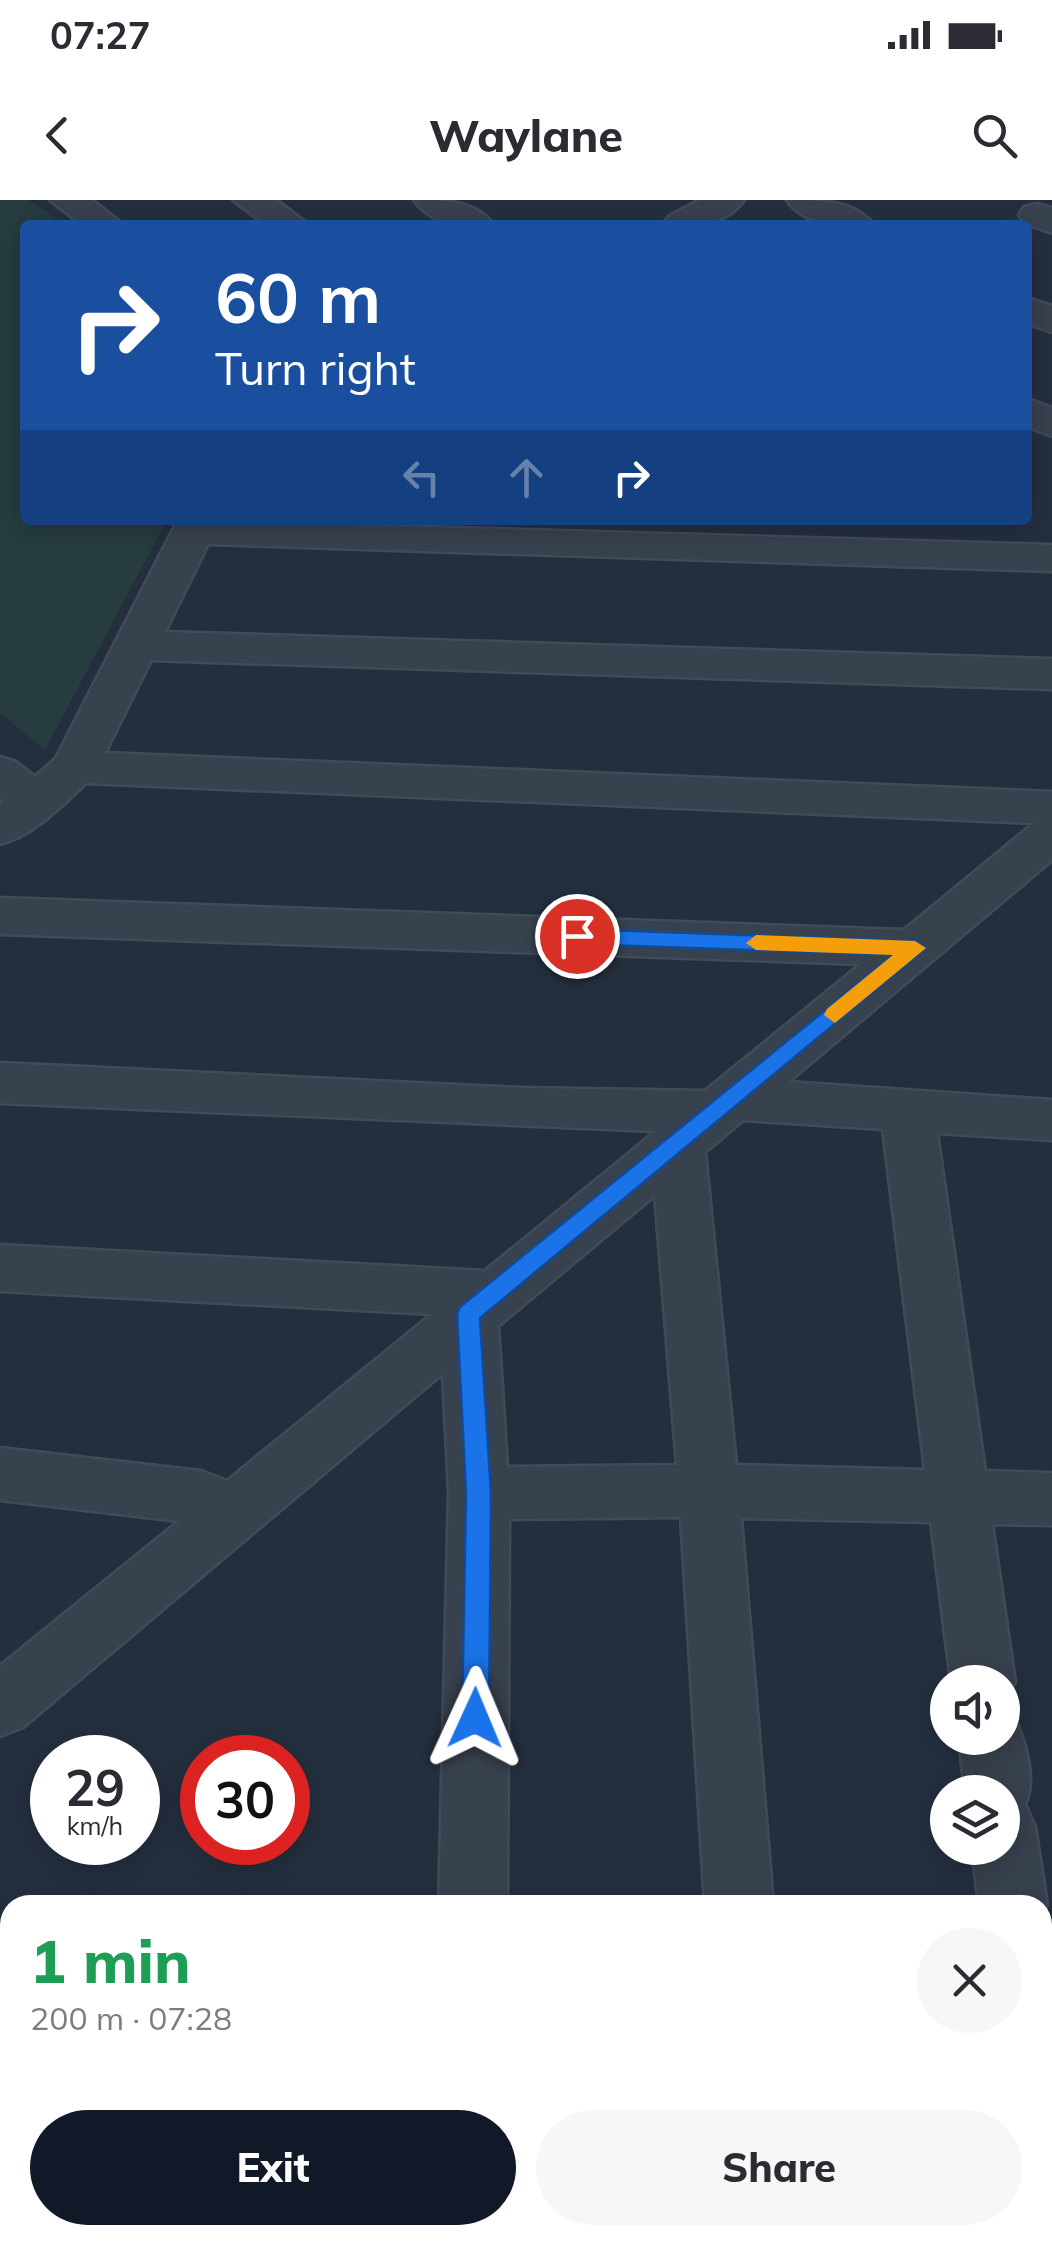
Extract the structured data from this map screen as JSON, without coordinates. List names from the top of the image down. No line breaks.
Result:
{"page":{"status":"07:27","header":"Waylane","turn":["60 m","Turn right"],"speed":"29 km/h","limit":"30","heading":["1 min","200 m · 07:28"],"buttons":["Exit","Share"]}}
